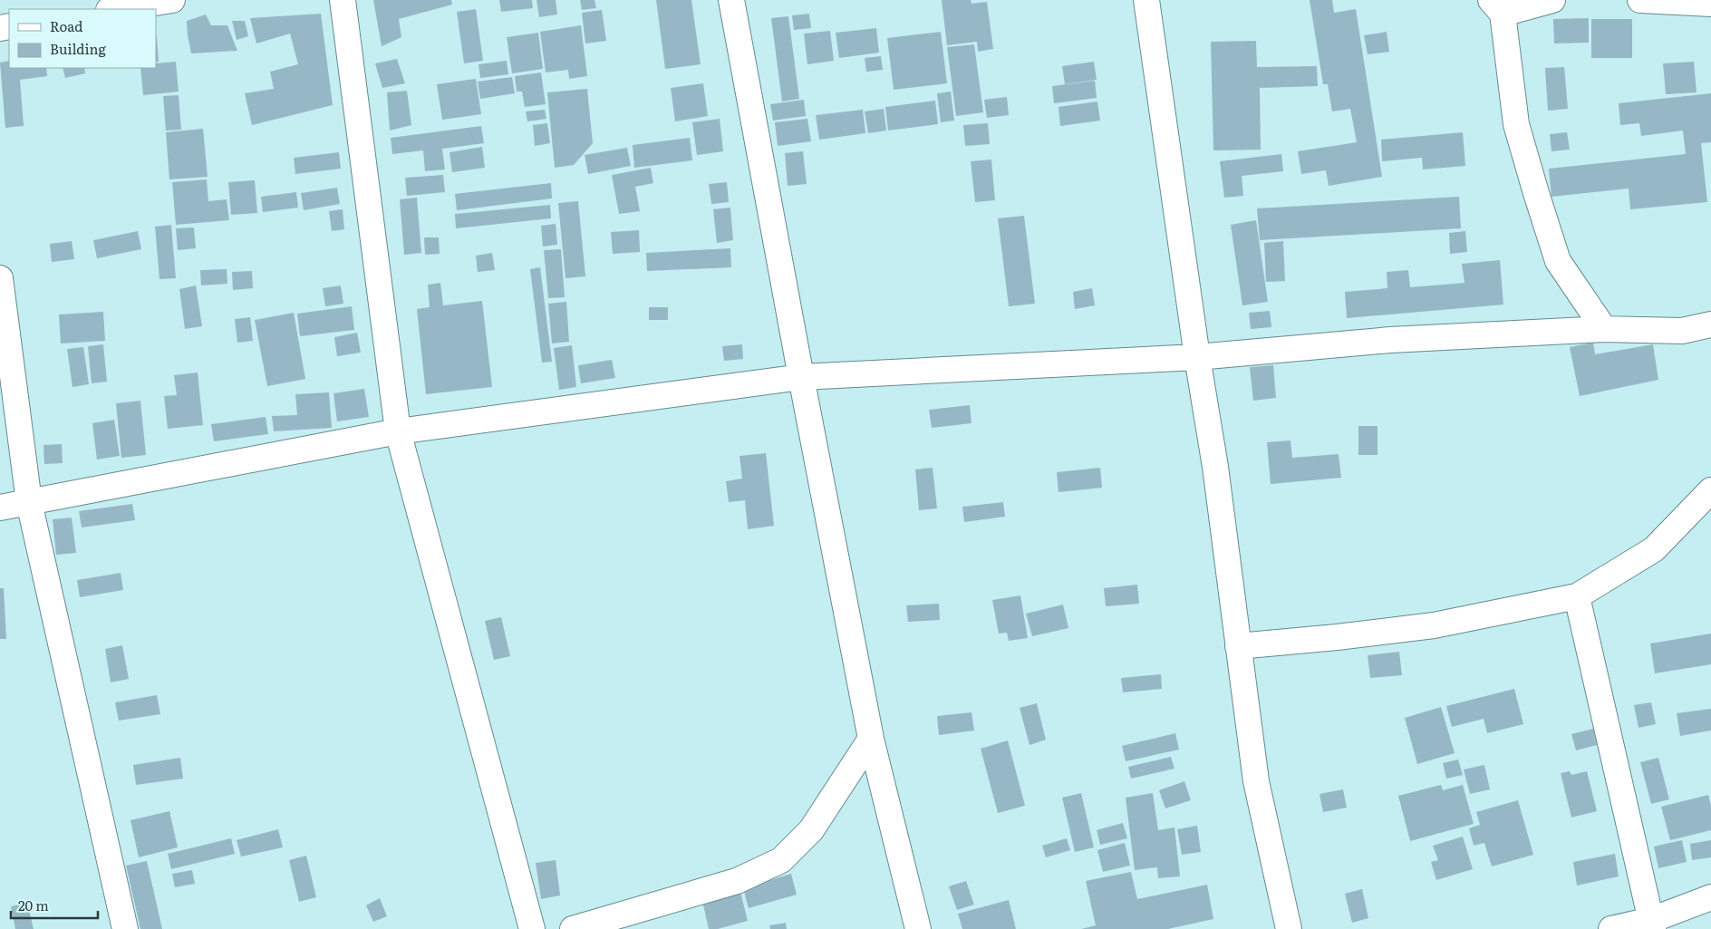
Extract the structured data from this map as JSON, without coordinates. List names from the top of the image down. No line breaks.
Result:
{"legend":["Road","Building"],"scale_bar":"20 m"}
